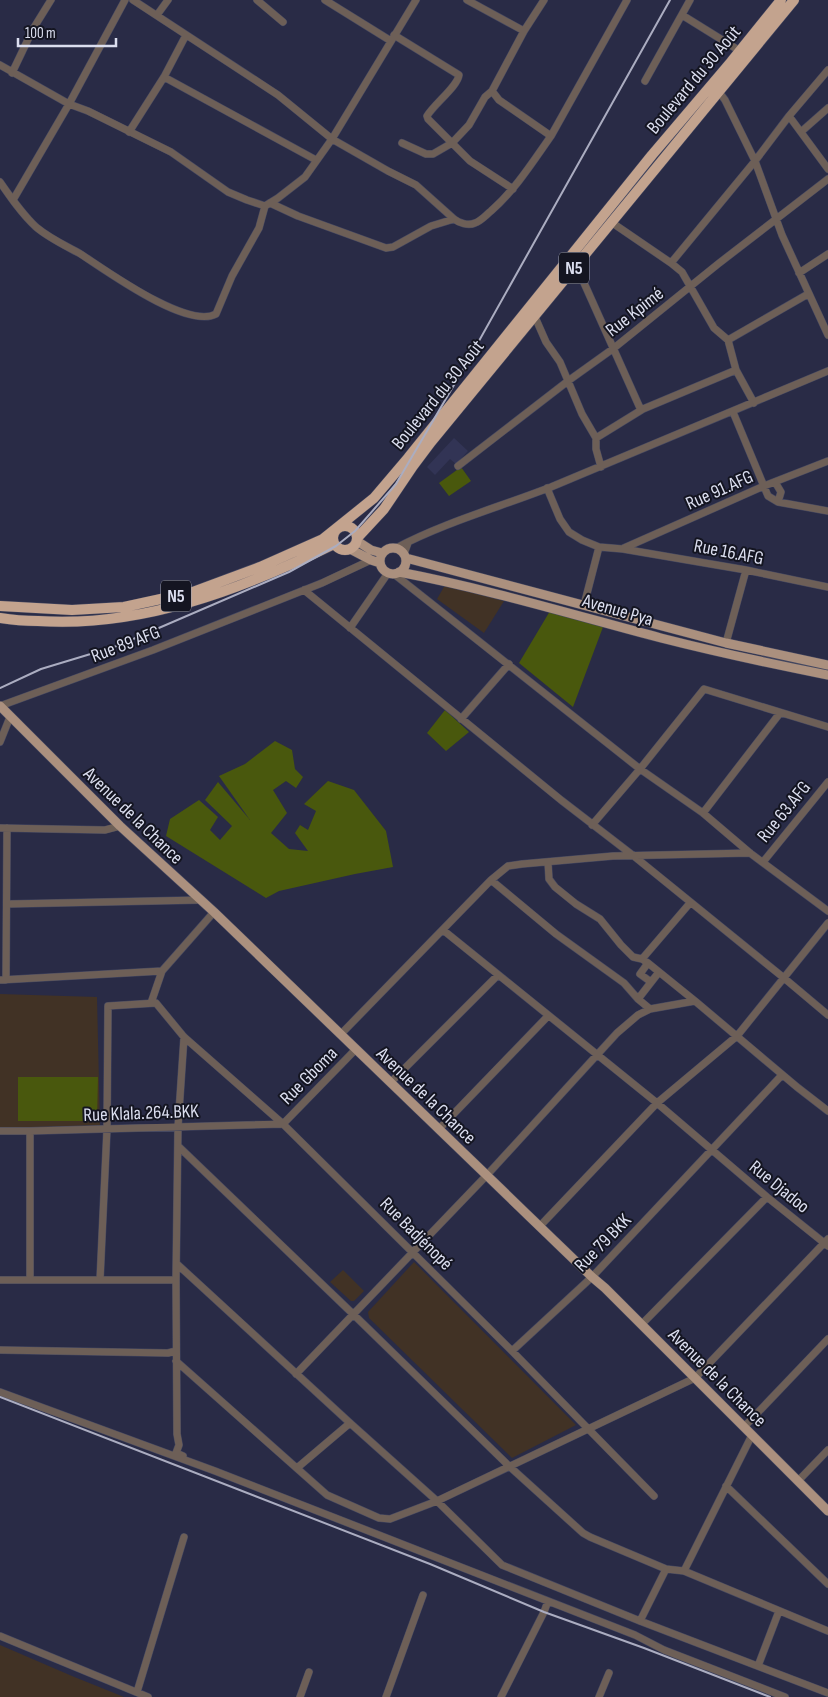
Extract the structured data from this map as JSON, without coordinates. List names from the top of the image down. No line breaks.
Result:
{"streets":{"highway":["Boulevard du 30 Août","N5"],"main road":["Avenue Pya","Avenue de la Chance"],"street":["Rue Kpimé","Rue 91.AFG","Rue 16.AFG","Rue 89 AFG","Rue 63.AFG","Rue Gboma","Rue Klala.264.BKK","Rue Djadoo","Rue Badjénopé","Rue 79 BKK"]},"crossings":[["Rue 91.AFG","Rue 16.AFG"],["Rue 89 AFG","Avenue de la Chance"],["Avenue de la Chance","Rue Gboma"],["Avenue de la Chance","Rue 79 BKK"],["Rue Gboma","Rue Klala.264.BKK"],["Rue Gboma","Rue Badjénopé"],["Rue Klala.264.BKK","Rue Badjénopé"],["Rue Djadoo","Rue 79 BKK"],["Rue Badjénopé","Rue 79 BKK"]],"scale_bar":"100 m"}
